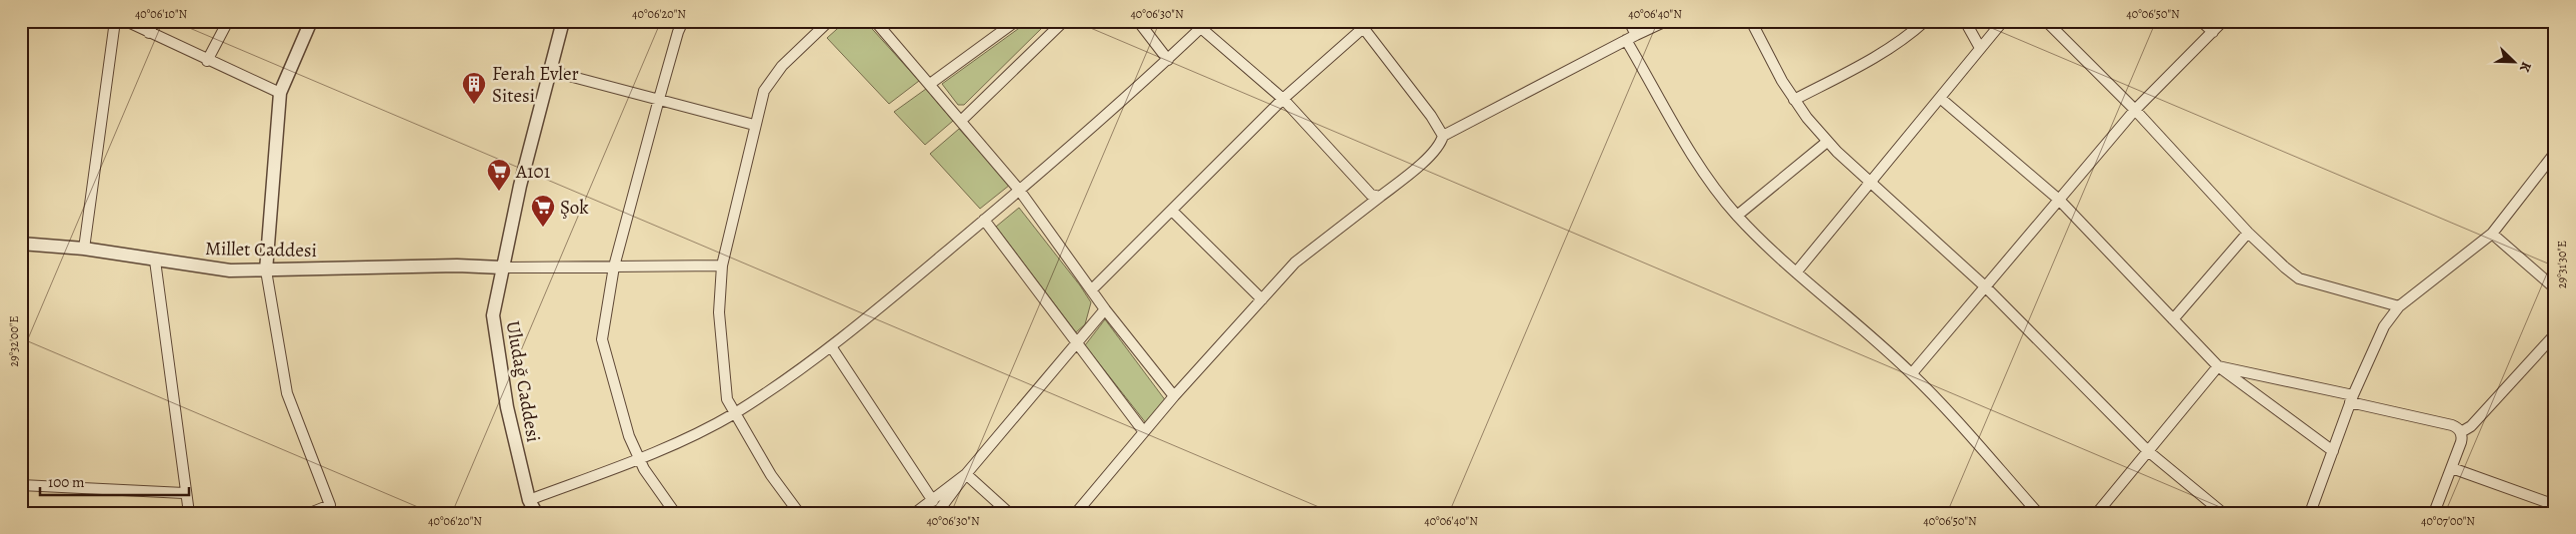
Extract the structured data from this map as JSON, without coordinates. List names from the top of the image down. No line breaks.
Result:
{"streets":{"street":["Millet Caddesi","Uludağ Caddesi"]},"crossings":[["Millet Caddesi","Uludağ Caddesi"]],"places":{"building":["Ferah Evler Sitesi"],"supermarket":["A101","Şok"]},"scale_bar":"100 m","north":"bottom right","coordinates":["40°06'10\"N","40°06'20\"N","40°06'30\"N","40°06'40\"N","40°06'50\"N","29°31'30\"E","29°32'00\"E","40°07'00\"N"]}
